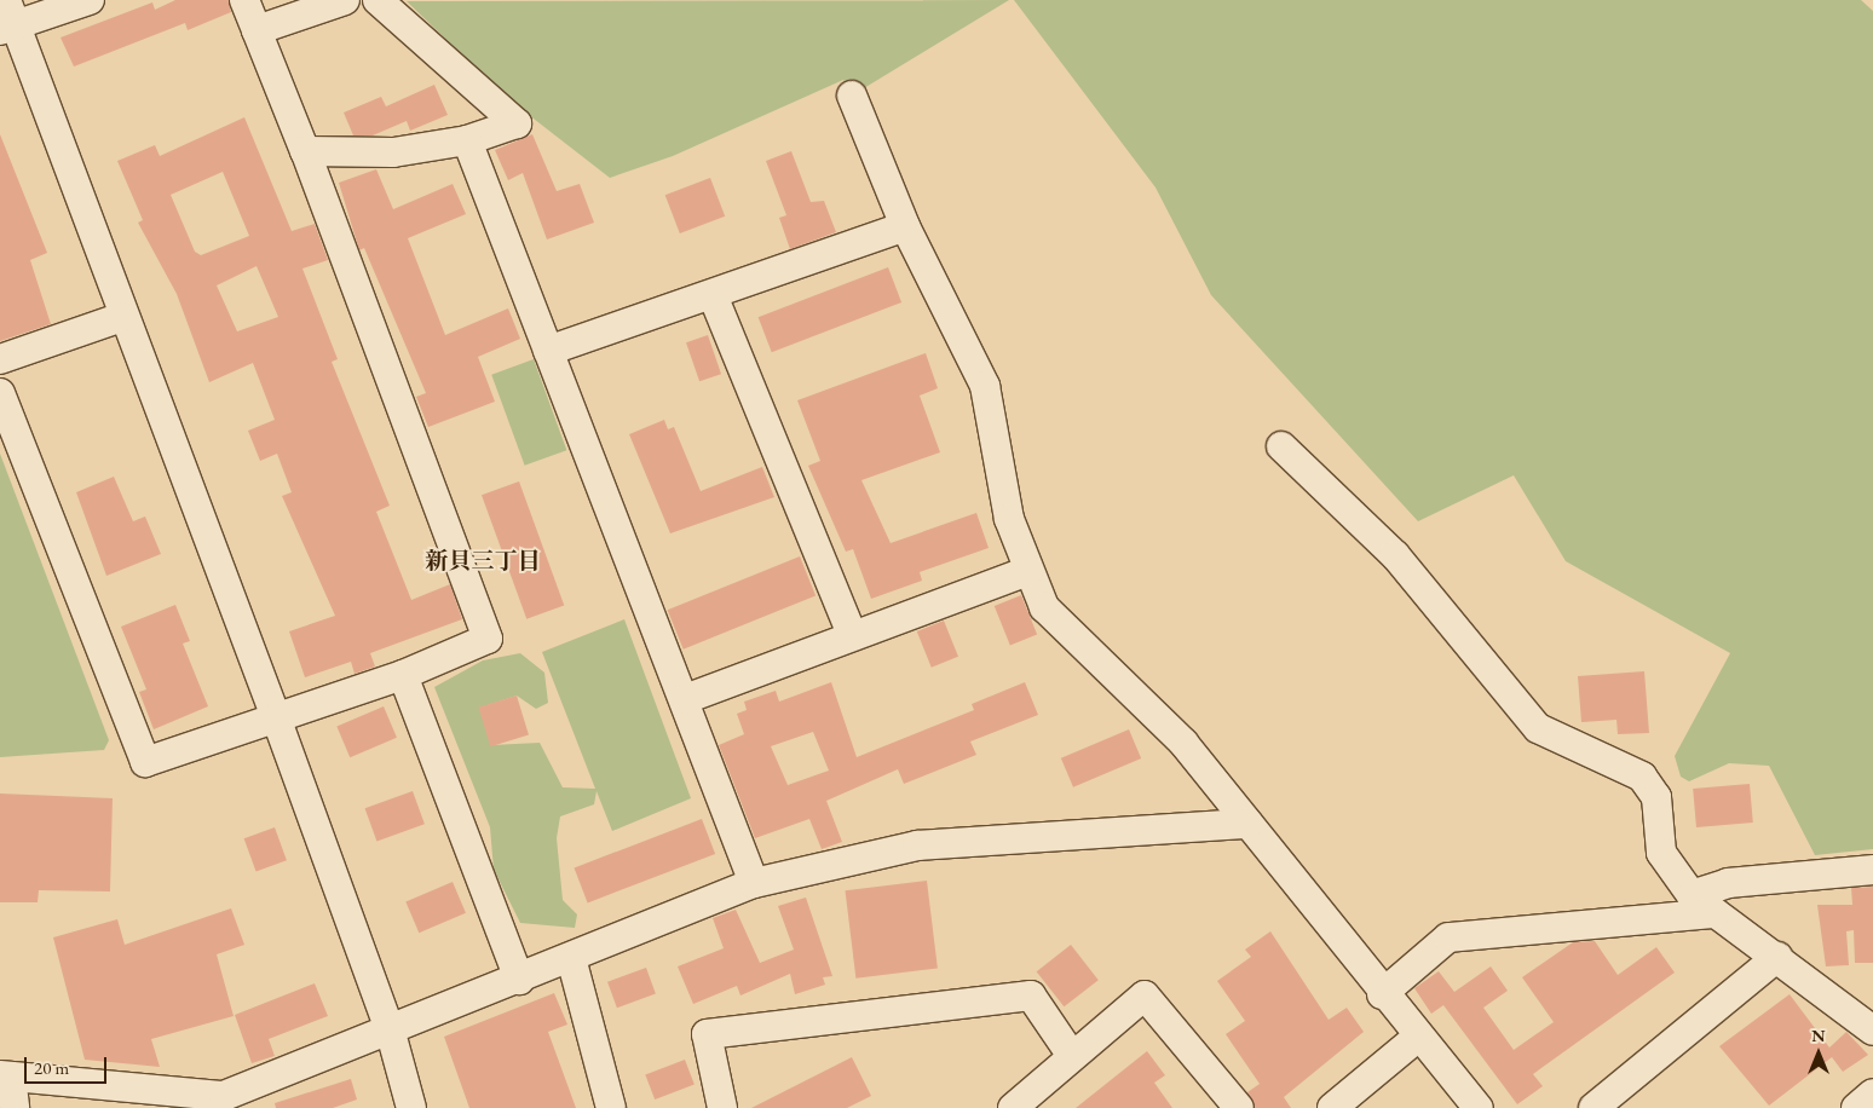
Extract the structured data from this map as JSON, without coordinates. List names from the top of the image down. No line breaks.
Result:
{"districts":["新貝三丁目"],"scale_bar":"20 m","north":"top"}
